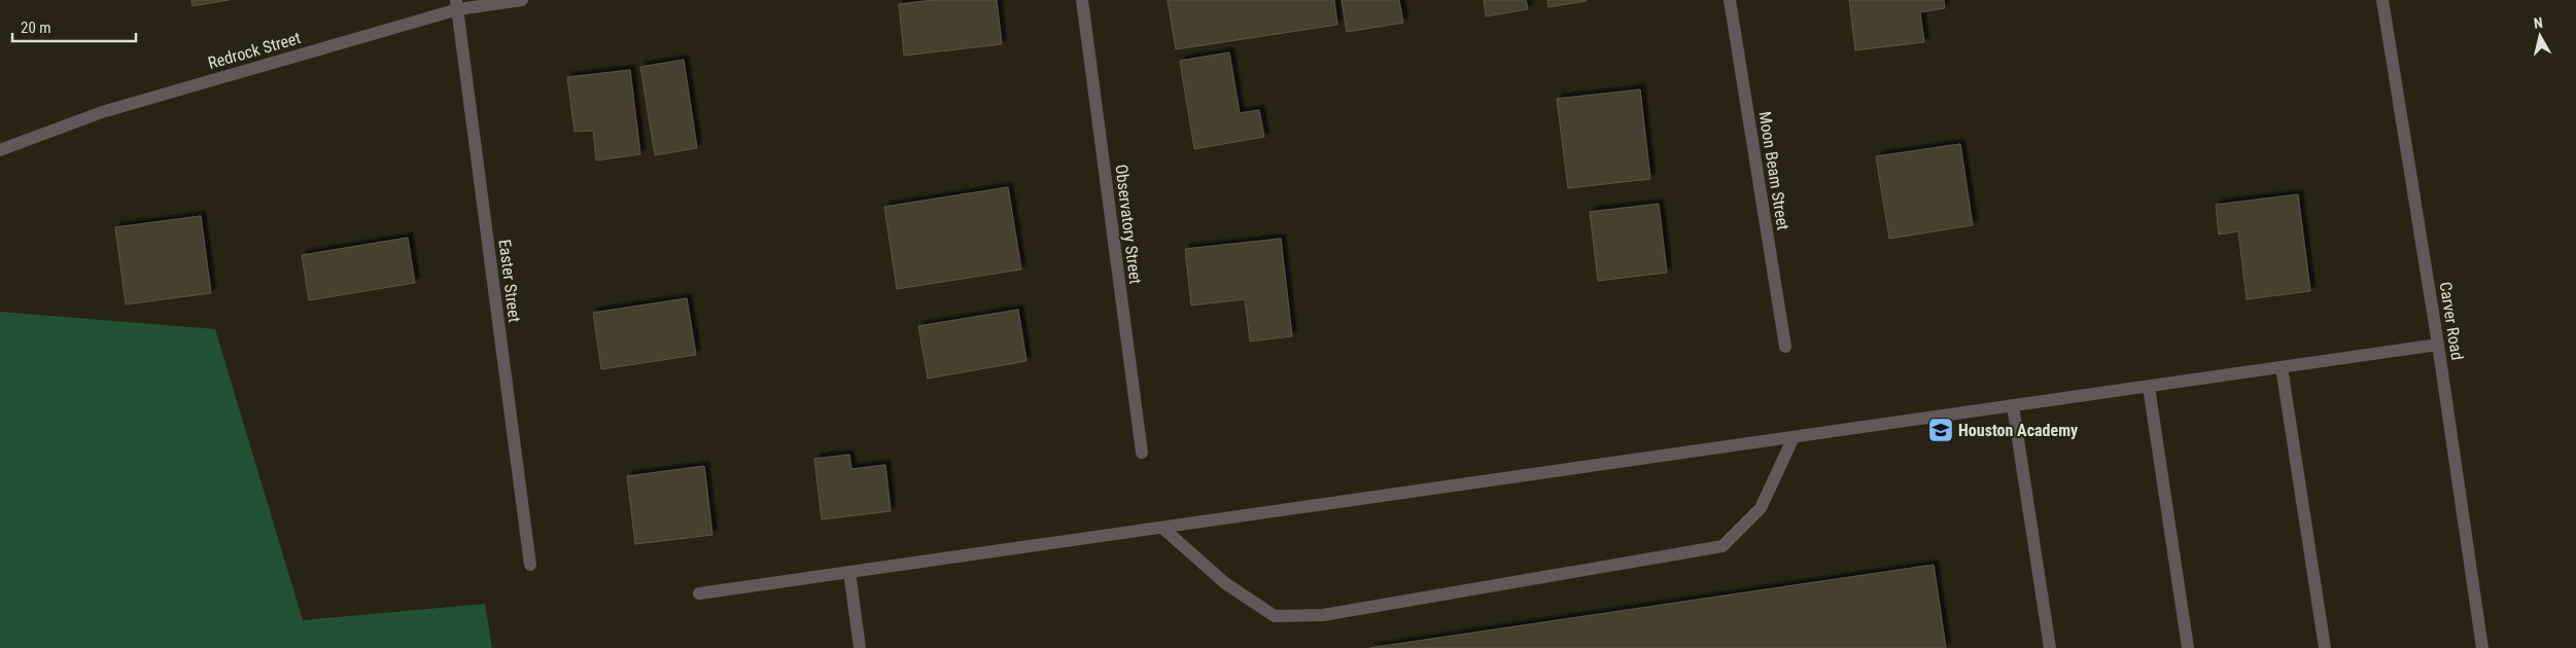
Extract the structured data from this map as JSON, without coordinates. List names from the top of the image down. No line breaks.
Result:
{"streets":{"street":["Redrock Street","Moon Beam Street","Observatory Street","Easter Street","Carver Road"]},"crossings":[["Redrock Street","Easter Street"]],"places":{"school or university":["Houston Academy"]},"scale_bar":"20 m","north":"top"}
